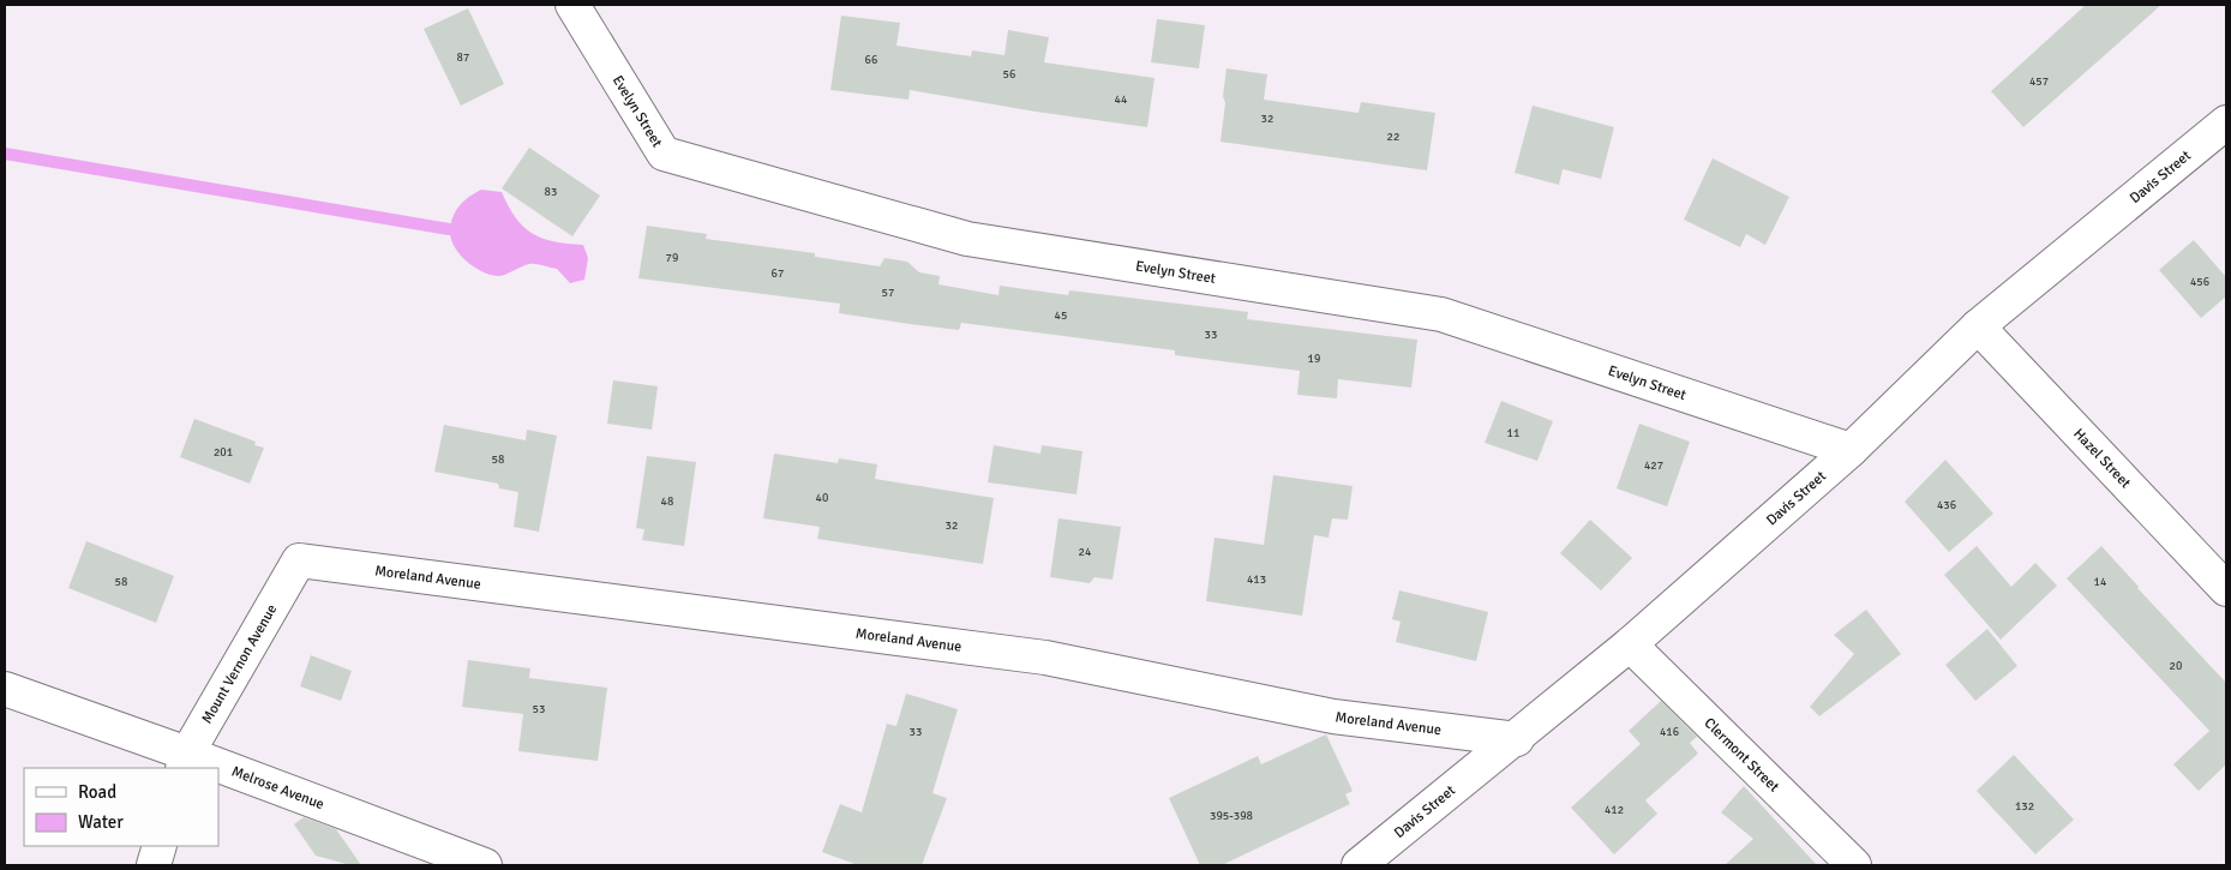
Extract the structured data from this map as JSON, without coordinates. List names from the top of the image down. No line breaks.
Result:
{"streets":{"street":["Evelyn Street","Davis Street","Hazel Street","Moreland Avenue","Mount Vernon Avenue","Clermont Street","Melrose Avenue"]},"crossings":[["Evelyn Street","Davis Street"],["Davis Street","Hazel Street"],["Davis Street","Moreland Avenue"],["Davis Street","Clermont Street"],["Moreland Avenue","Mount Vernon Avenue"],["Mount Vernon Avenue","Melrose Avenue"]],"house_numbers":["87","66","56","457","44","32","22","83","79","67","456","57","45","33","19","11","201","58","427","40","48","436","32","24","413","58","14","20","53","33","416","132","412","395-398"],"legend":["Road","Water"]}
